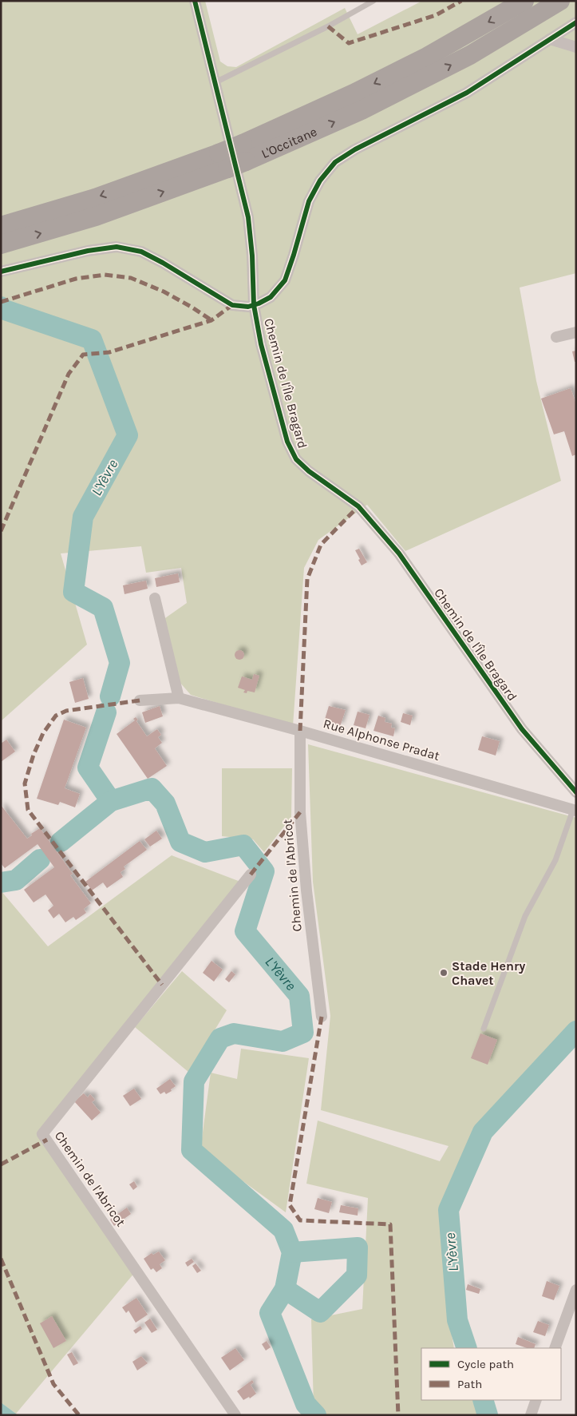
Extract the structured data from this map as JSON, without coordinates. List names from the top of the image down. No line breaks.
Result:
{"streets":{"highway":["L'Occitane"],"street":["Chemin de l'Île Bragard","Rue Alphonse Pradat","Chemin de l'Abricot"]},"crossings":[["Rue Alphonse Pradat","Chemin de l'Abricot"]],"water":["L'Yèvre"],"places":["Stade Henry Chavet"],"legend":["Cycle path","Path"]}
